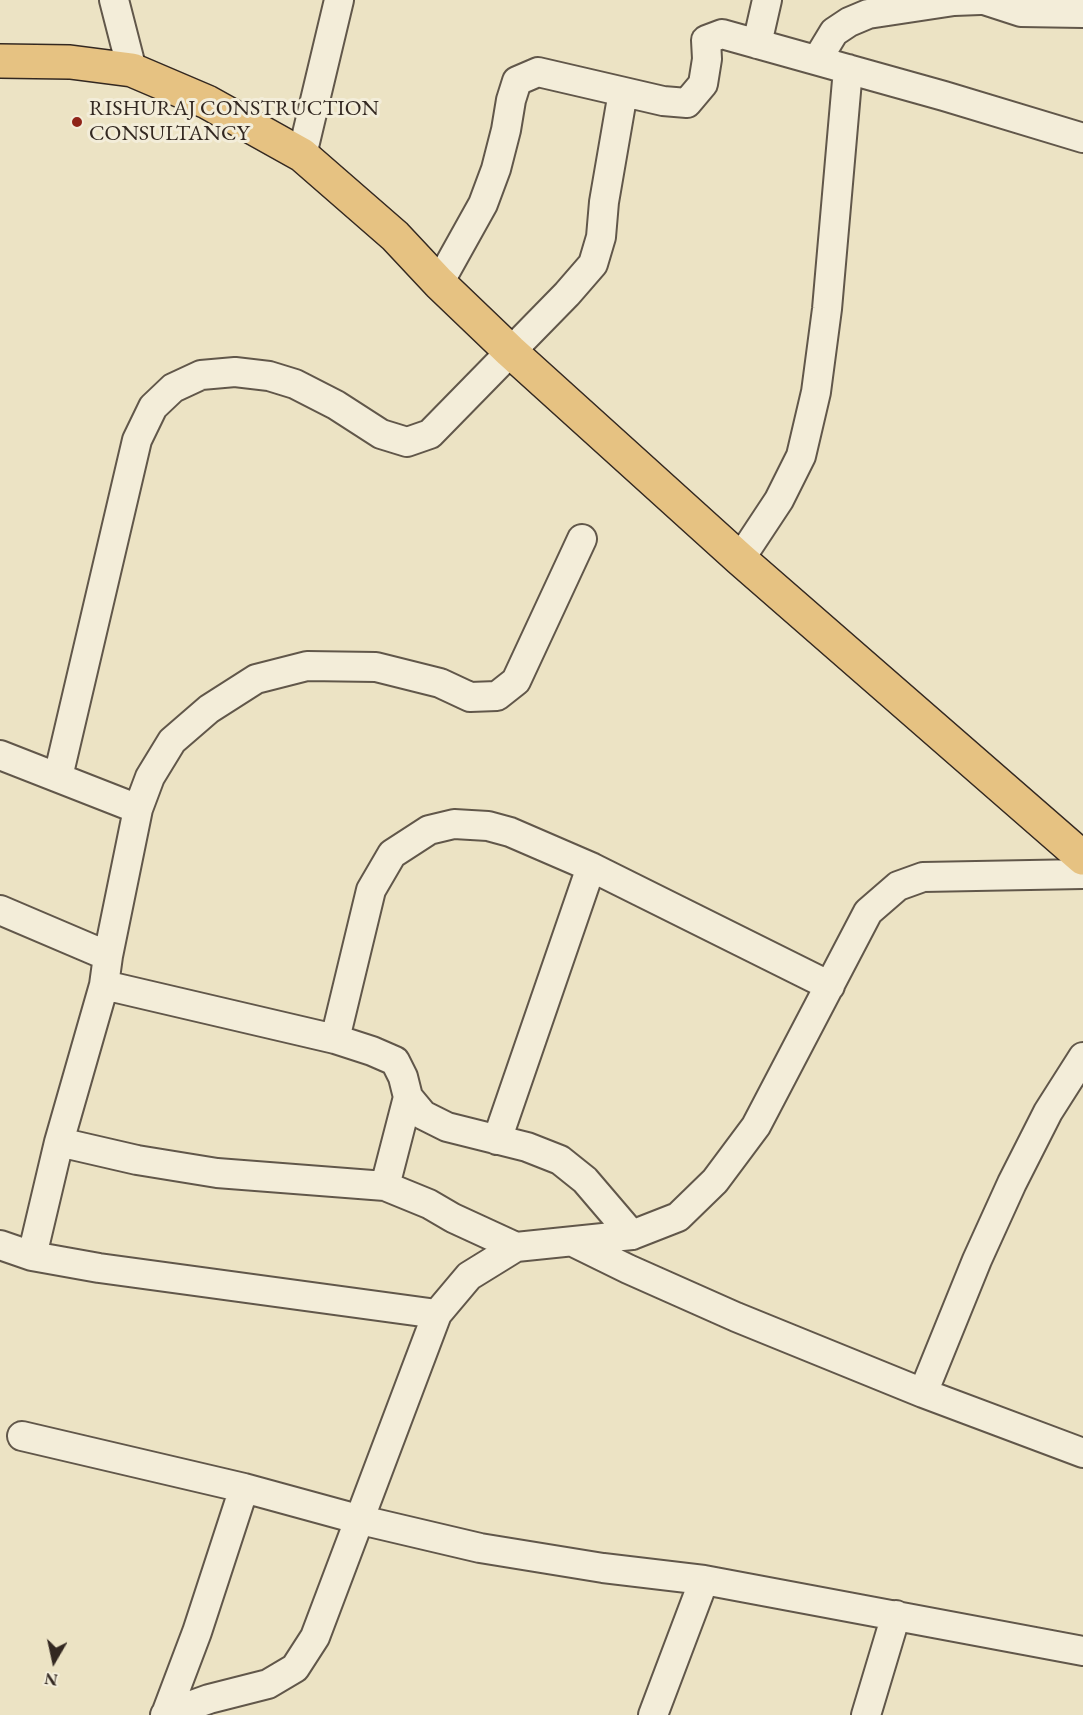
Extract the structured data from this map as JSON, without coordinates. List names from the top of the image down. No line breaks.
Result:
{"places":["RISHURAJ CONSTRUCTION CONSULTANCY"],"north":"bottom"}
